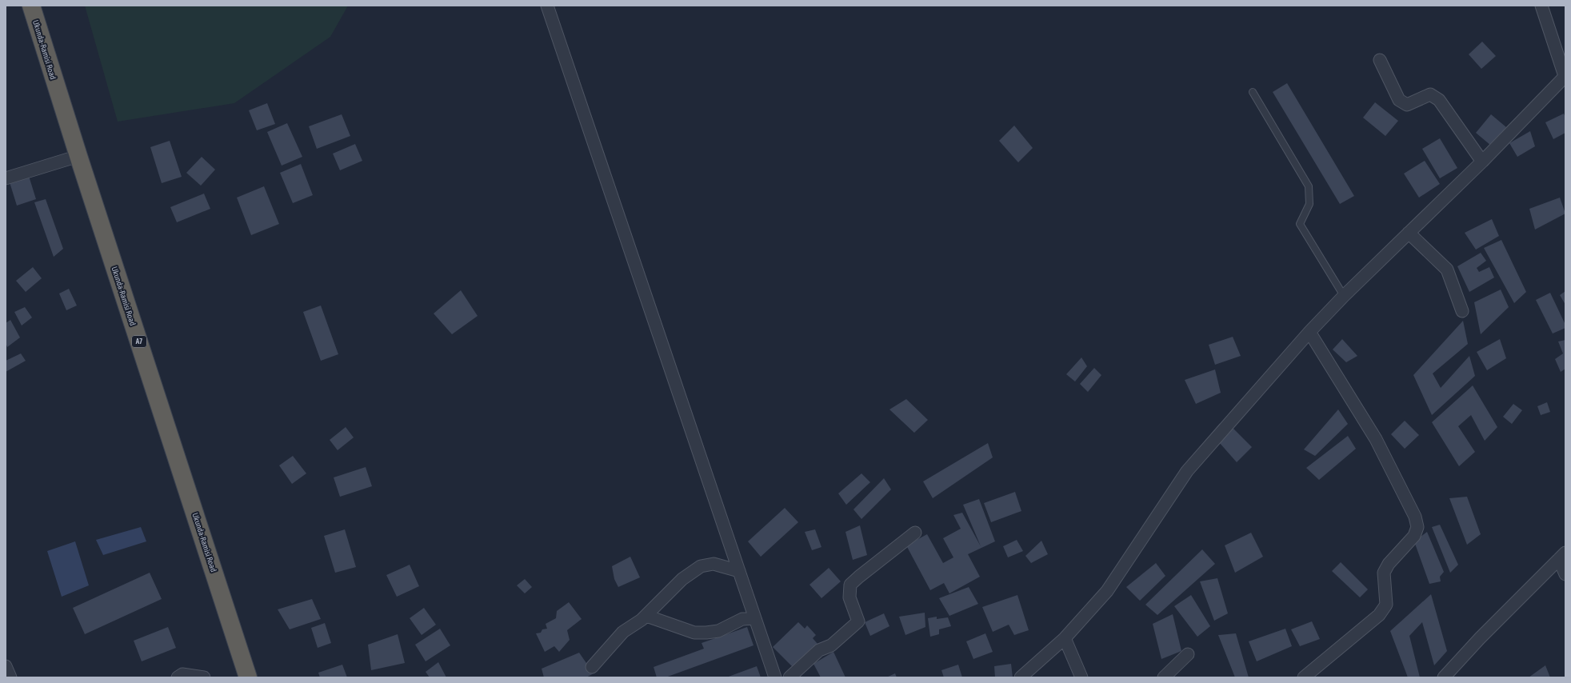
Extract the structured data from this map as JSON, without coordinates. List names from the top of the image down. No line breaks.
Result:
{"streets":{"highway":["Ukunda-Ramisi Road","A7"]}}
